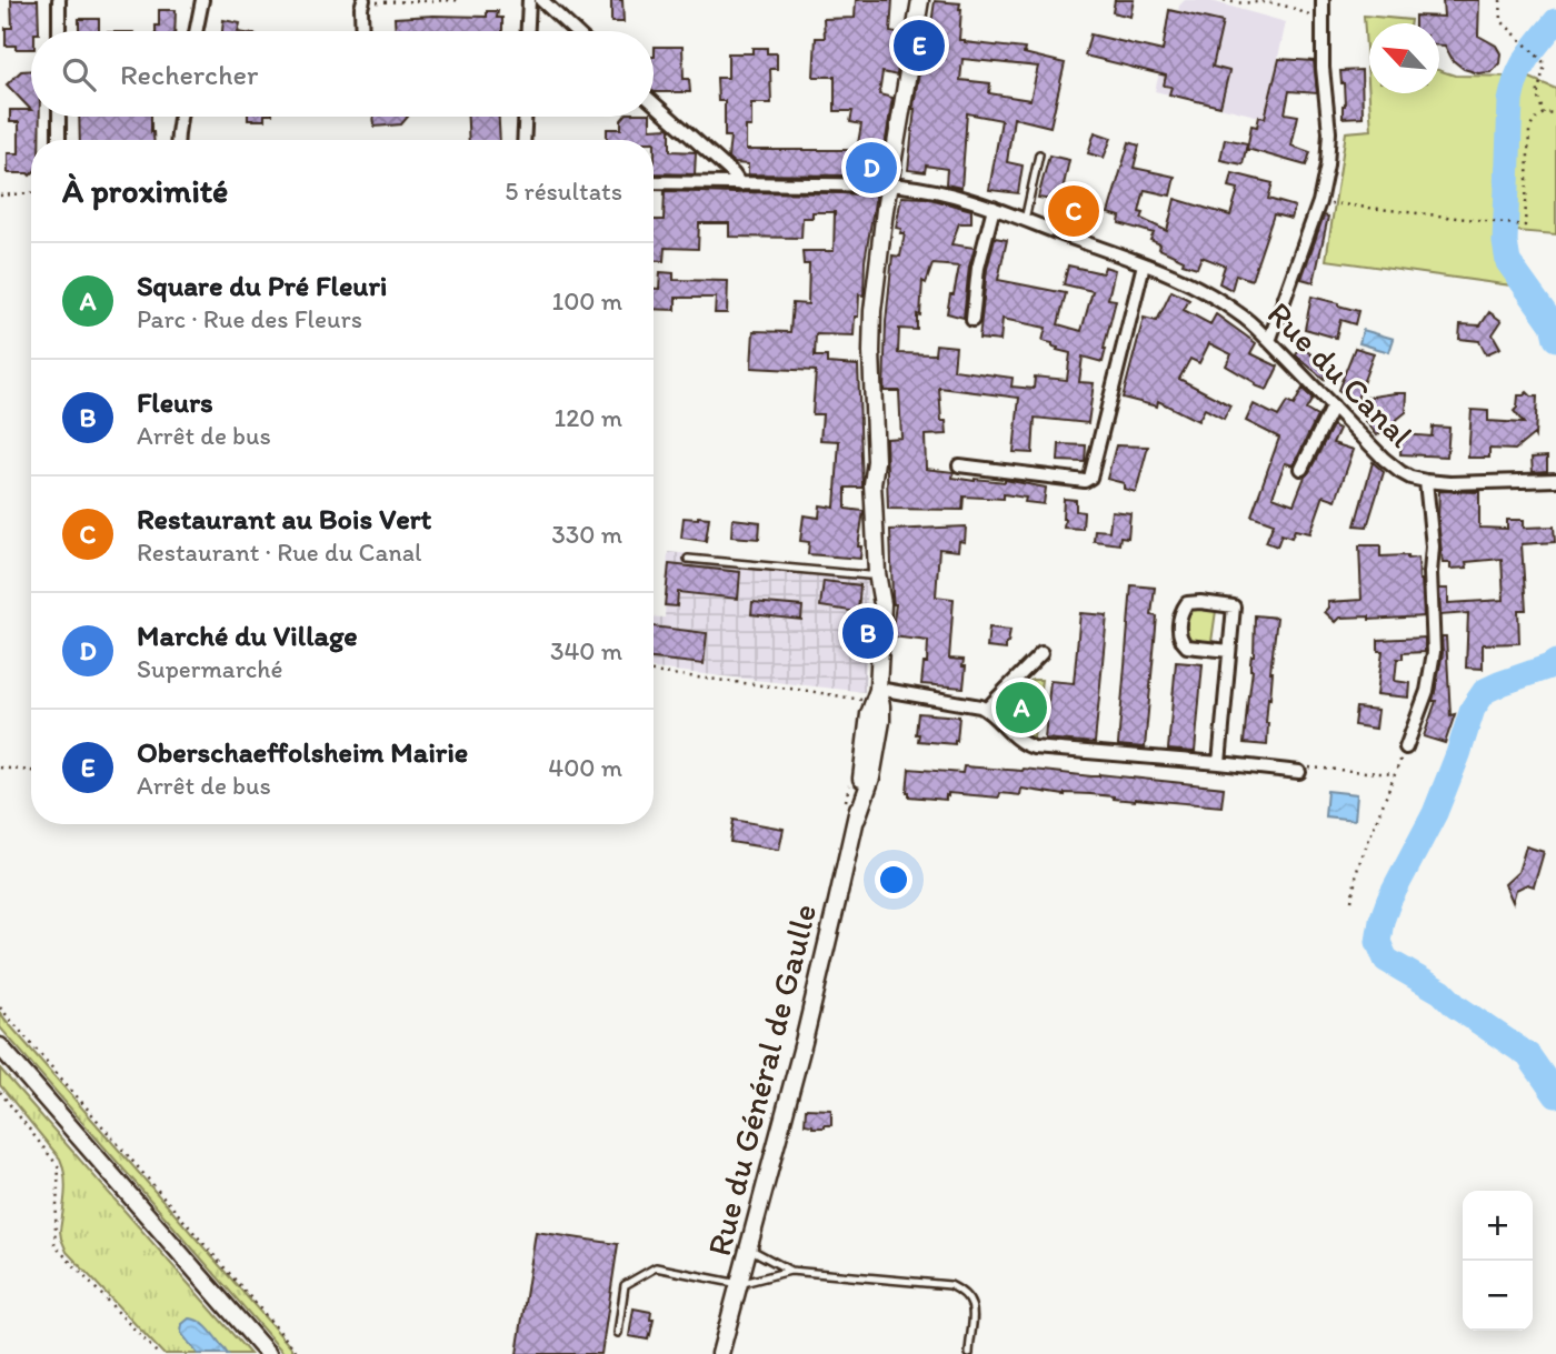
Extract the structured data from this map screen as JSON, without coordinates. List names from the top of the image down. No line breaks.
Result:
{"streets":{"street":["Rue du Canal","Rue du Général de Gaulle"]},"crossings":[["Rue du Canal","Rue du Général de Gaulle"]],"north":"top left","page":{"pins":["E","D","C","B","A"],"search":"Rechercher","heading":["À proximité","5 résultats"],"list":[{"mark":"A","name":"Square du Pré Fleuri","note":"Parc · Rue des Fleurs","value":"100 m"},{"mark":"B","name":"Fleurs","note":"Arrêt de bus","value":"120 m"},{"mark":"C","name":"Restaurant au Bois Vert","note":"Restaurant · Rue du Canal","value":"330 m"},{"mark":"D","name":"Marché du Village","note":"Supermarché","value":"340 m"},{"mark":"E","name":"Oberschaeffolsheim Mairie","note":"Arrêt de bus","value":"400 m"}],"map_buttons":["+","−"]}}
